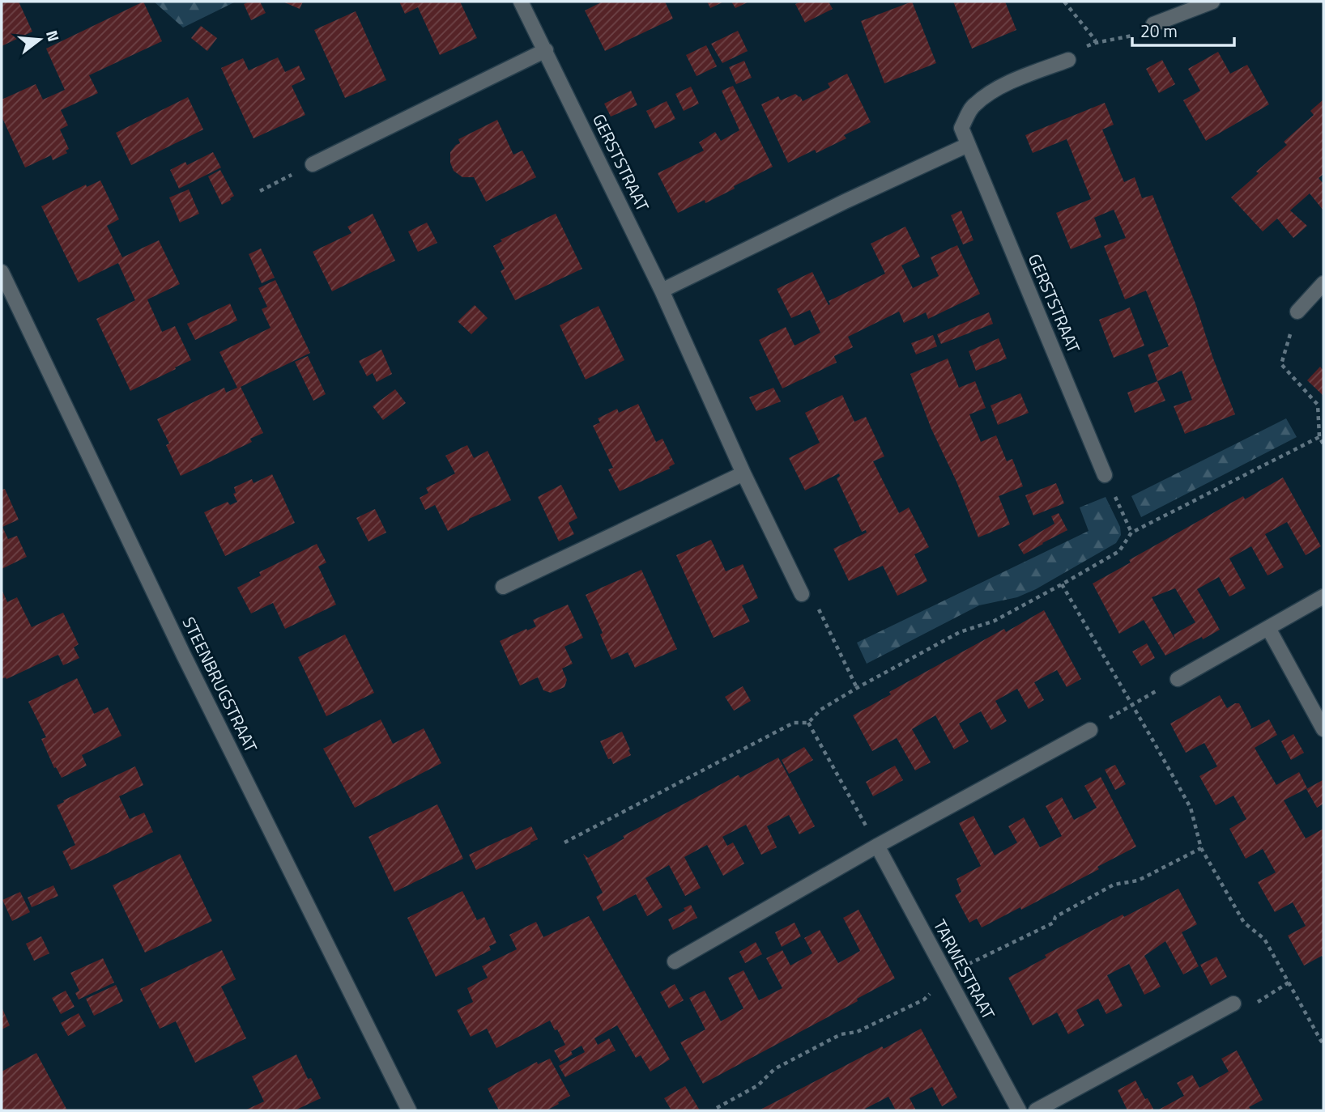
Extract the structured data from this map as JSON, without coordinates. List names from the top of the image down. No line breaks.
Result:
{"streets":{"street":["GERSTSTRAAT","STEENBRUGSTRAAT","TARWESTRAAT"]},"scale_bar":"20 m","north":"right"}
